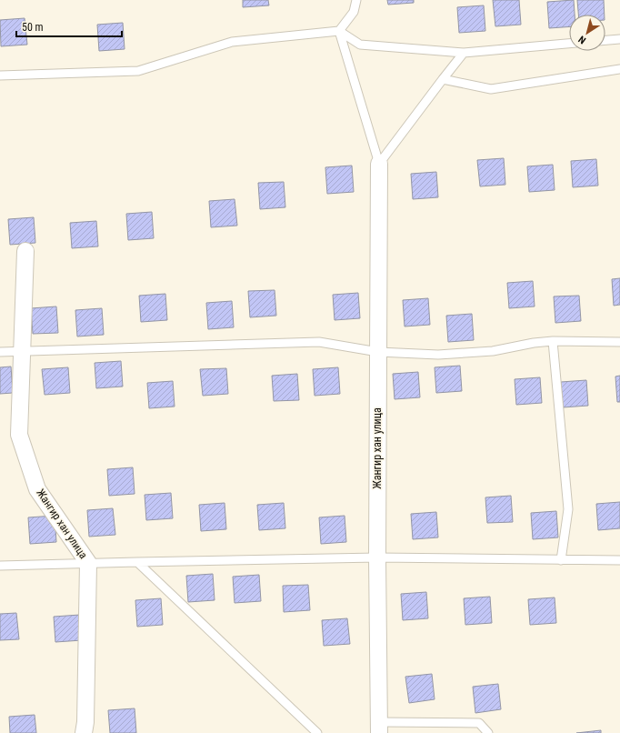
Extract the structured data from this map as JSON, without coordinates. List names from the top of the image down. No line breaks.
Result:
{"streets":{"street":["Жангир хан улица"]},"scale_bar":"50 m","north":"bottom left"}
